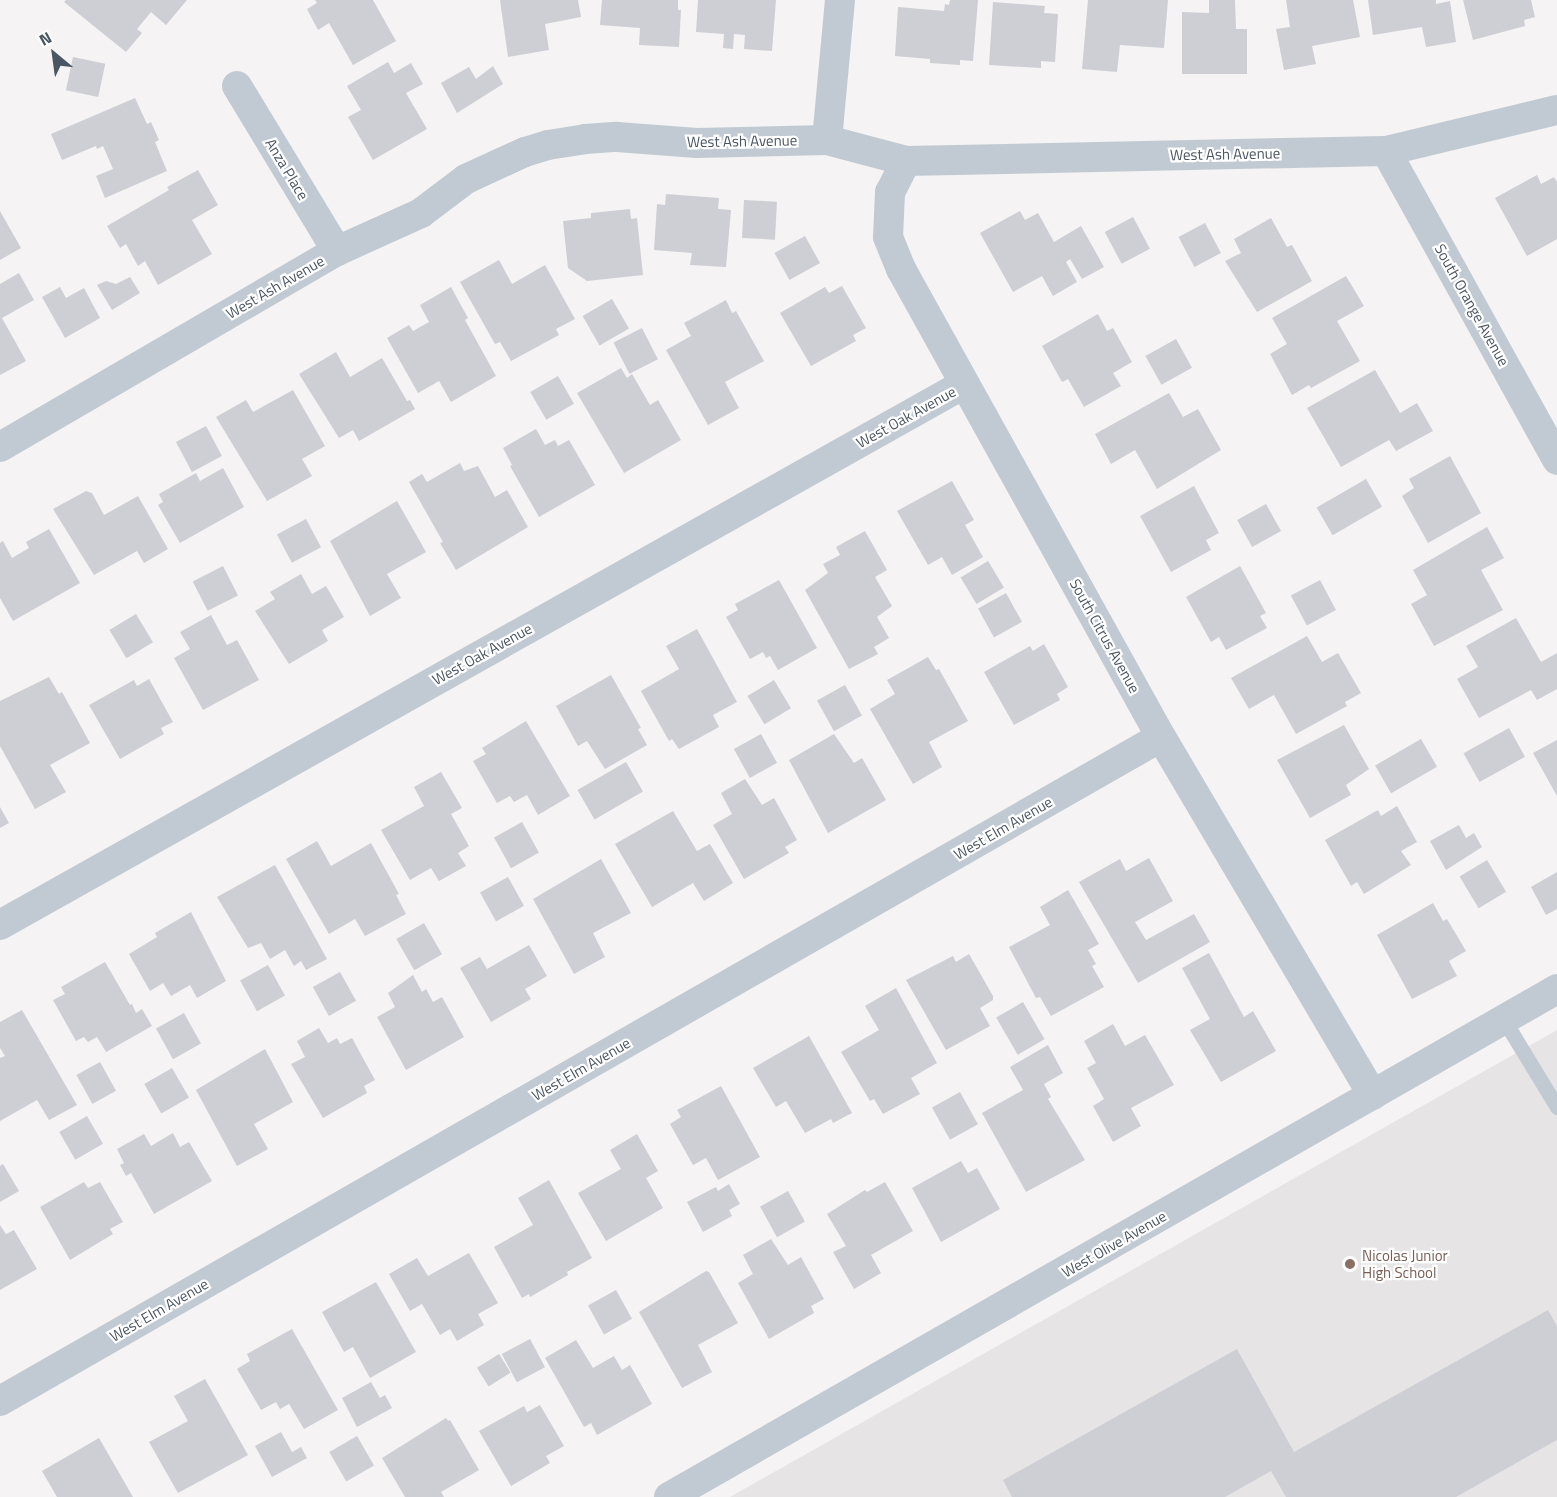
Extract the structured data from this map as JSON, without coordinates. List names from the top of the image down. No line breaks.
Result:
{"streets":{"street":["West Ash Avenue","Anza Place","South Orange Avenue","West Oak Avenue","South Citrus Avenue","West Elm Avenue","West Olive Avenue"]},"crossings":[["West Ash Avenue","Anza Place"],["West Ash Avenue","South Orange Avenue"],["West Ash Avenue","South Citrus Avenue"],["West Oak Avenue","South Citrus Avenue"],["South Citrus Avenue","West Elm Avenue"],["South Citrus Avenue","West Olive Avenue"]],"places":["Nicolas Junior High School"],"north":"top left"}
